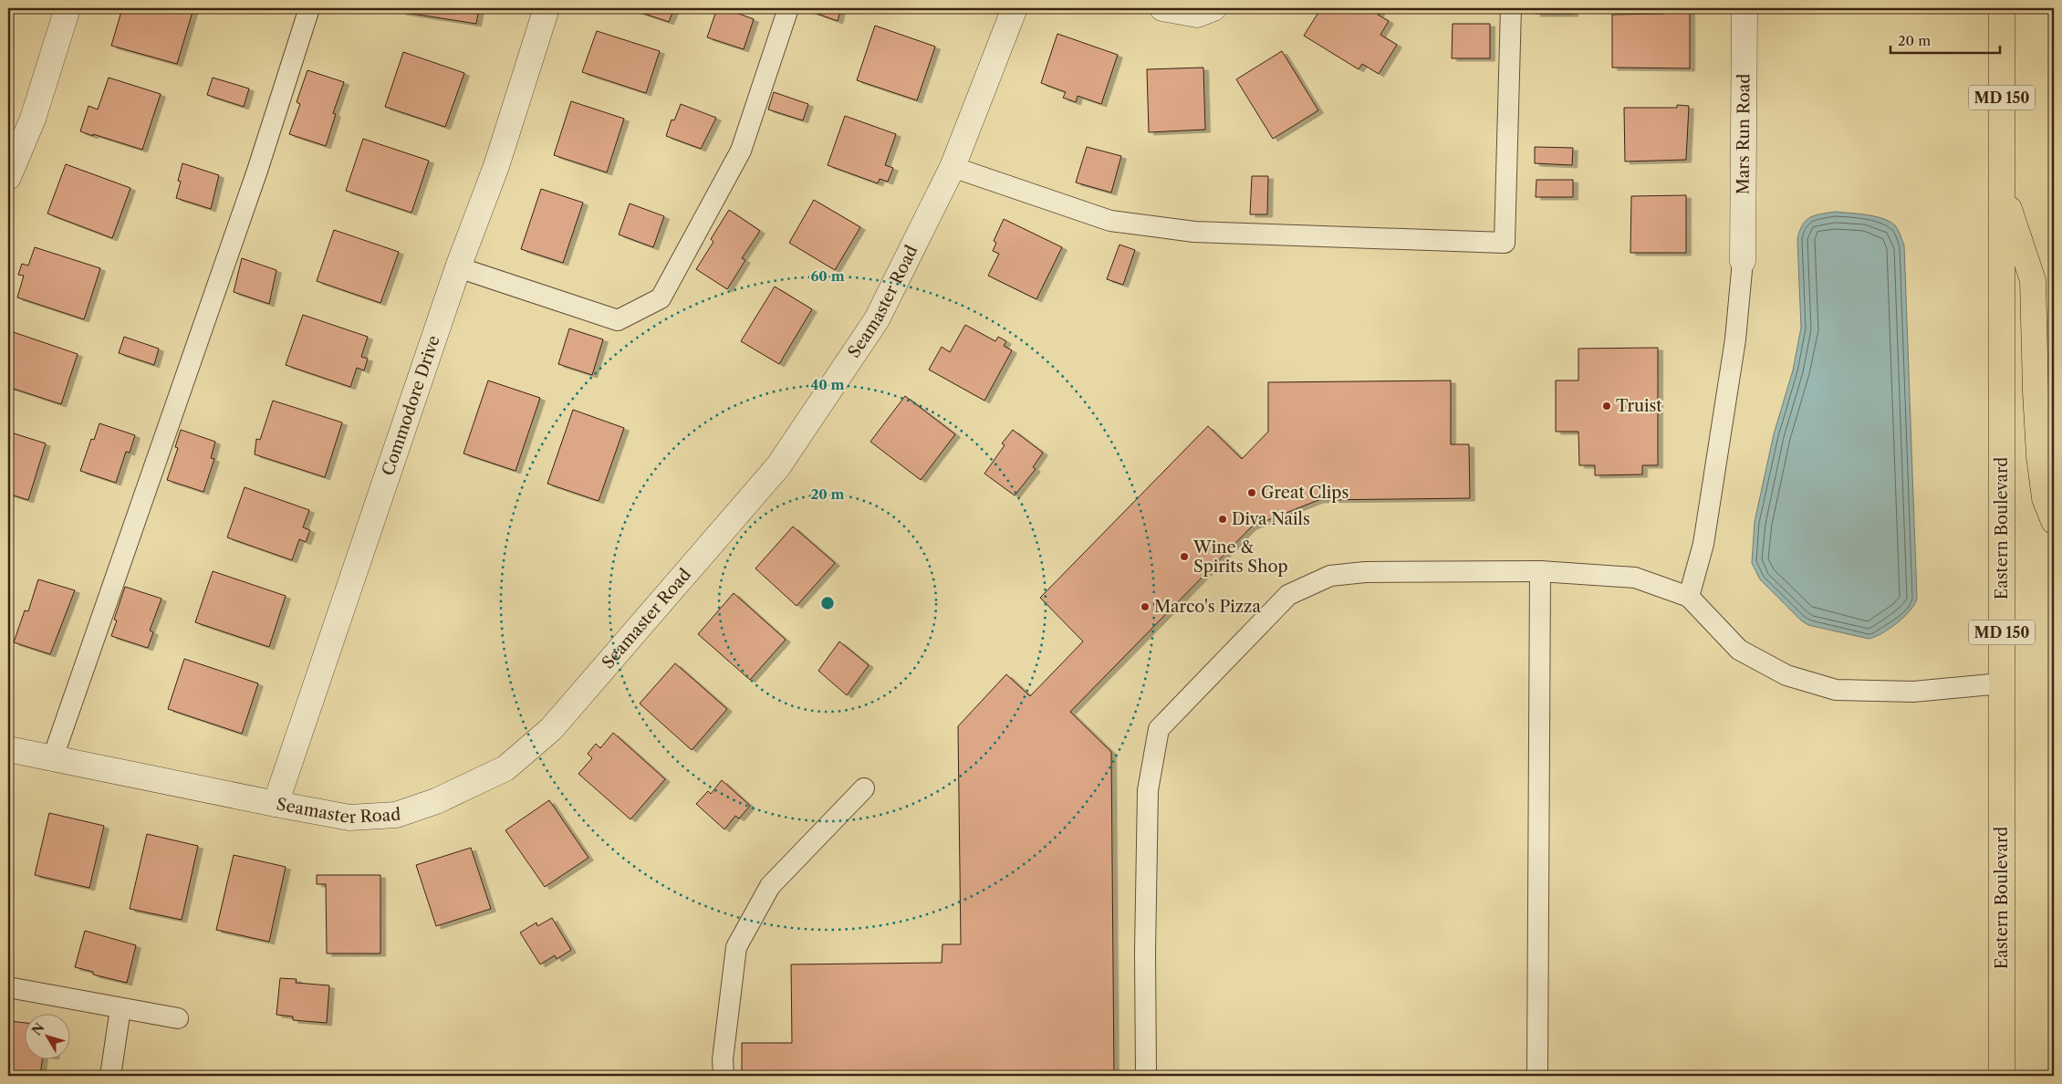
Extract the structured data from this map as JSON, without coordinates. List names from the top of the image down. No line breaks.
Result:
{"streets":{"main road":["MD 150","Eastern Boulevard"],"street":["Mars Run Road","Seamaster Road","Commodore Drive"]},"crossings":[["Seamaster Road","Commodore Drive"]],"places":["Truist","Great Clips","Diva Nails","Wine & Spirits Shop","Marco's Pizza"],"scale_bar":"20 m","north":"top left","rings":["60 m","40 m","20 m"]}
